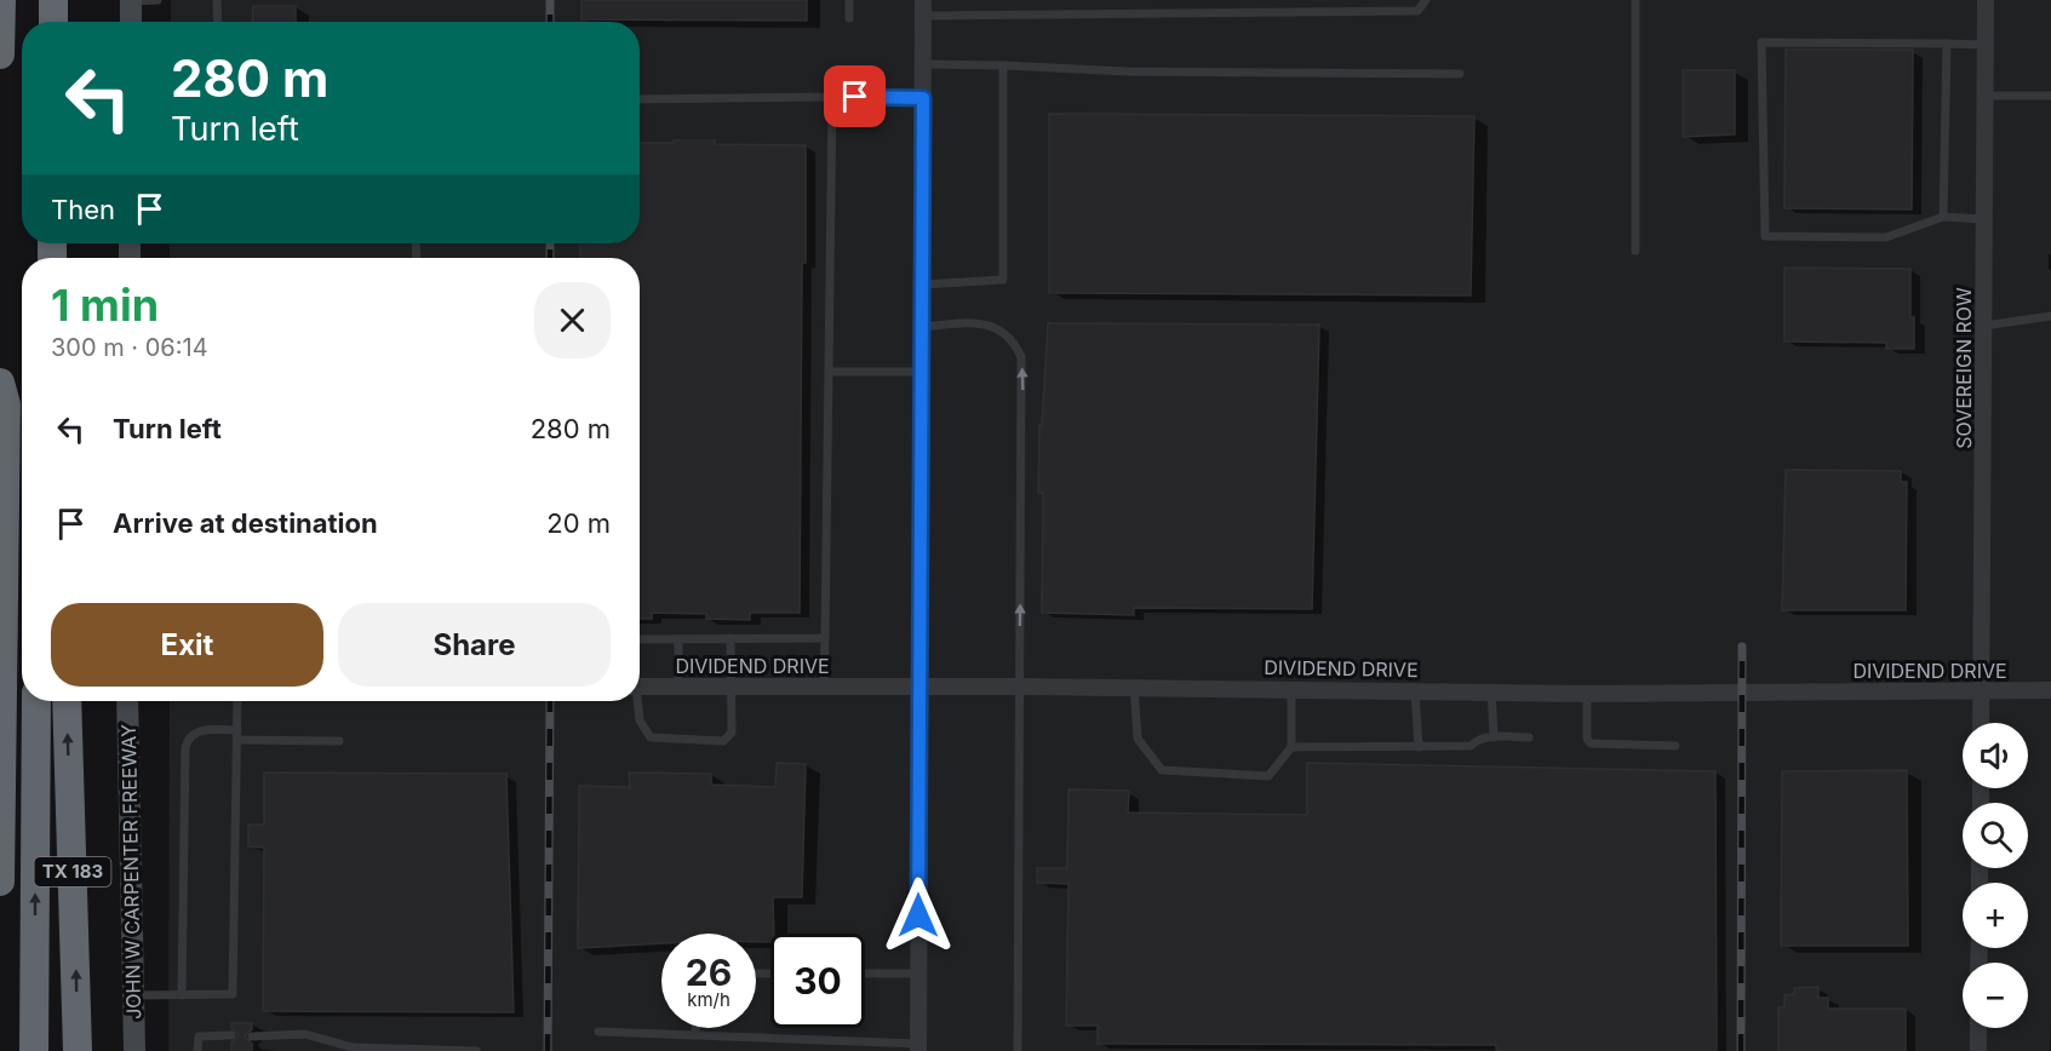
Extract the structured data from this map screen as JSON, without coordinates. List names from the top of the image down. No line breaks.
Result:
{"streets":{"highway":["TX 183"],"main road":["JOHN W CARPENTER FREEWAY"],"street":["SOVEREIGN ROW","DIVIDEND DRIVE"]},"crossings":[["SOVEREIGN ROW","DIVIDEND DRIVE"]],"page":{"turn":["280 m","Turn left"],"then":"Then","heading":["1 min","300 m · 06:14"],"list":[{"name":"Turn left","value":"280 m"},{"name":"Arrive at destination","value":"20 m"}],"buttons":["Exit","Share"],"map_buttons":["+","−"],"speed":"26 km/h","limit":"30"}}
